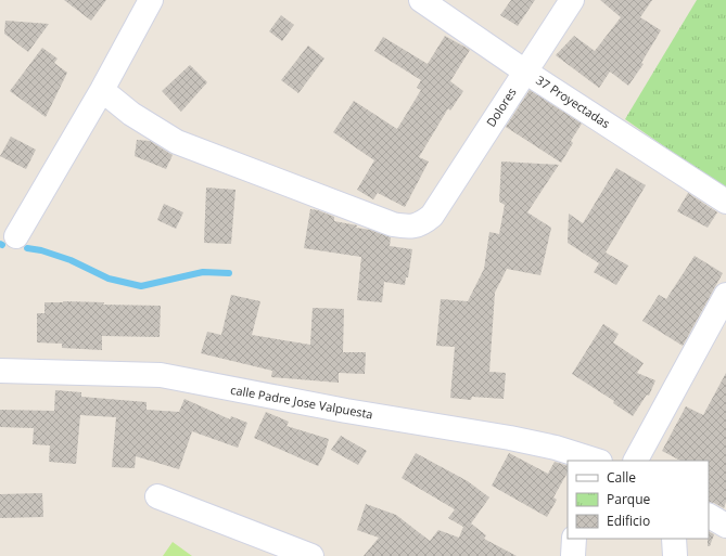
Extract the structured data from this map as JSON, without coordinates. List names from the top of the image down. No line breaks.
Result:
{"streets":{"street":["37 Proyectadas","Dolores","calle Padre Jose Valpuesta"]},"crossings":[["37 Proyectadas","Dolores"]],"legend":["Calle","Parque","Edificio"]}
